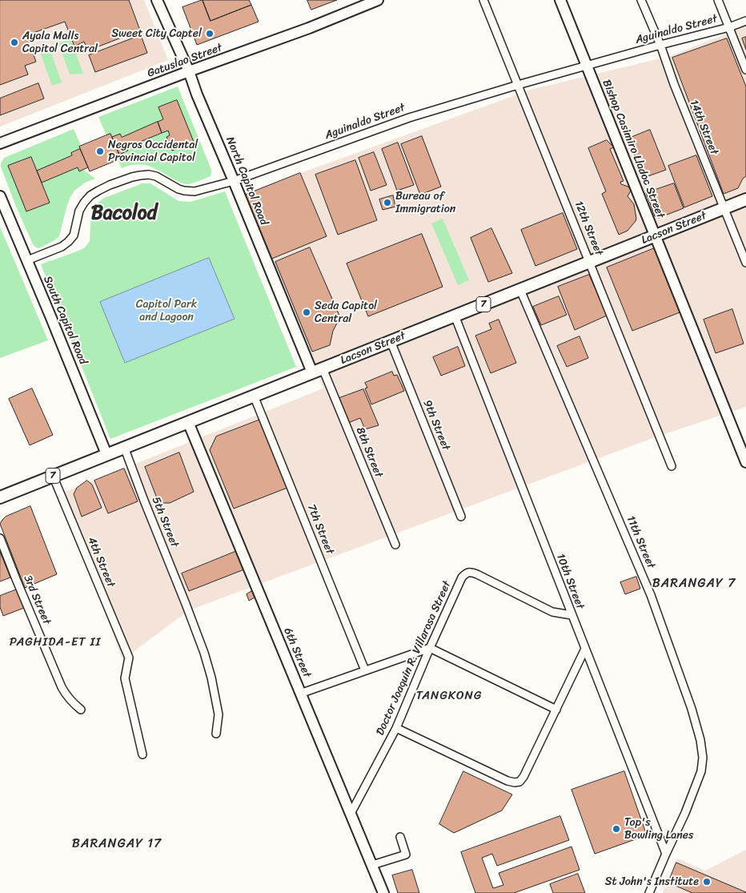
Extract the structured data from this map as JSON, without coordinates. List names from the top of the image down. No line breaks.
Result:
{"streets":{"main road":["Lacson Street","7"],"street":["Aguinaldo Street","Gatuslao Street","14th Street","Bishop Casimiro Lladoc Street","North Capitol Road","12th Street","South Capitol Road","9th Street","8th Street","5th Street","7th Street","11th Street","4th Street","10th Street","3rd Street","6th Street","Doctor Joaquin R. Villarosa Street"]},"crossings":[["Aguinaldo Street","14th Street"],["Aguinaldo Street","Bishop Casimiro Lladoc Street"],["Aguinaldo Street","North Capitol Road"],["Aguinaldo Street","12th Street"],["Aguinaldo Street","South Capitol Road"],["Gatuslao Street","North Capitol Road"],["14th Street","Lacson Street"],["Bishop Casimiro Lladoc Street","Lacson Street"],["North Capitol Road","Lacson Street"],["12th Street","Lacson Street"],["Lacson Street","South Capitol Road"],["Lacson Street","9th Street"],["Lacson Street","8th Street"],["Lacson Street","5th Street"],["Lacson Street","7th Street"],["Lacson Street","11th Street"],["Lacson Street","4th Street"],["Lacson Street","10th Street"],["Lacson Street","6th Street"],["11th Street","10th Street"],["10th Street","Doctor Joaquin R. Villarosa Street"],["6th Street","Doctor Joaquin R. Villarosa Street"]],"districts":["Bacolod","BARANGAY 7","PAGHIDA-ET II","TANGKONG","BARANGAY 17"],"parks":["Capitol Park and Lagoon"],"places":["Sweet City Captel","Ayala Malls Capitol Central","Negros Occidental Provincial Capitol","Bureau of Immigration","Seda Capitol Central","Top's Bowling Lanes","St John's Institute"]}
